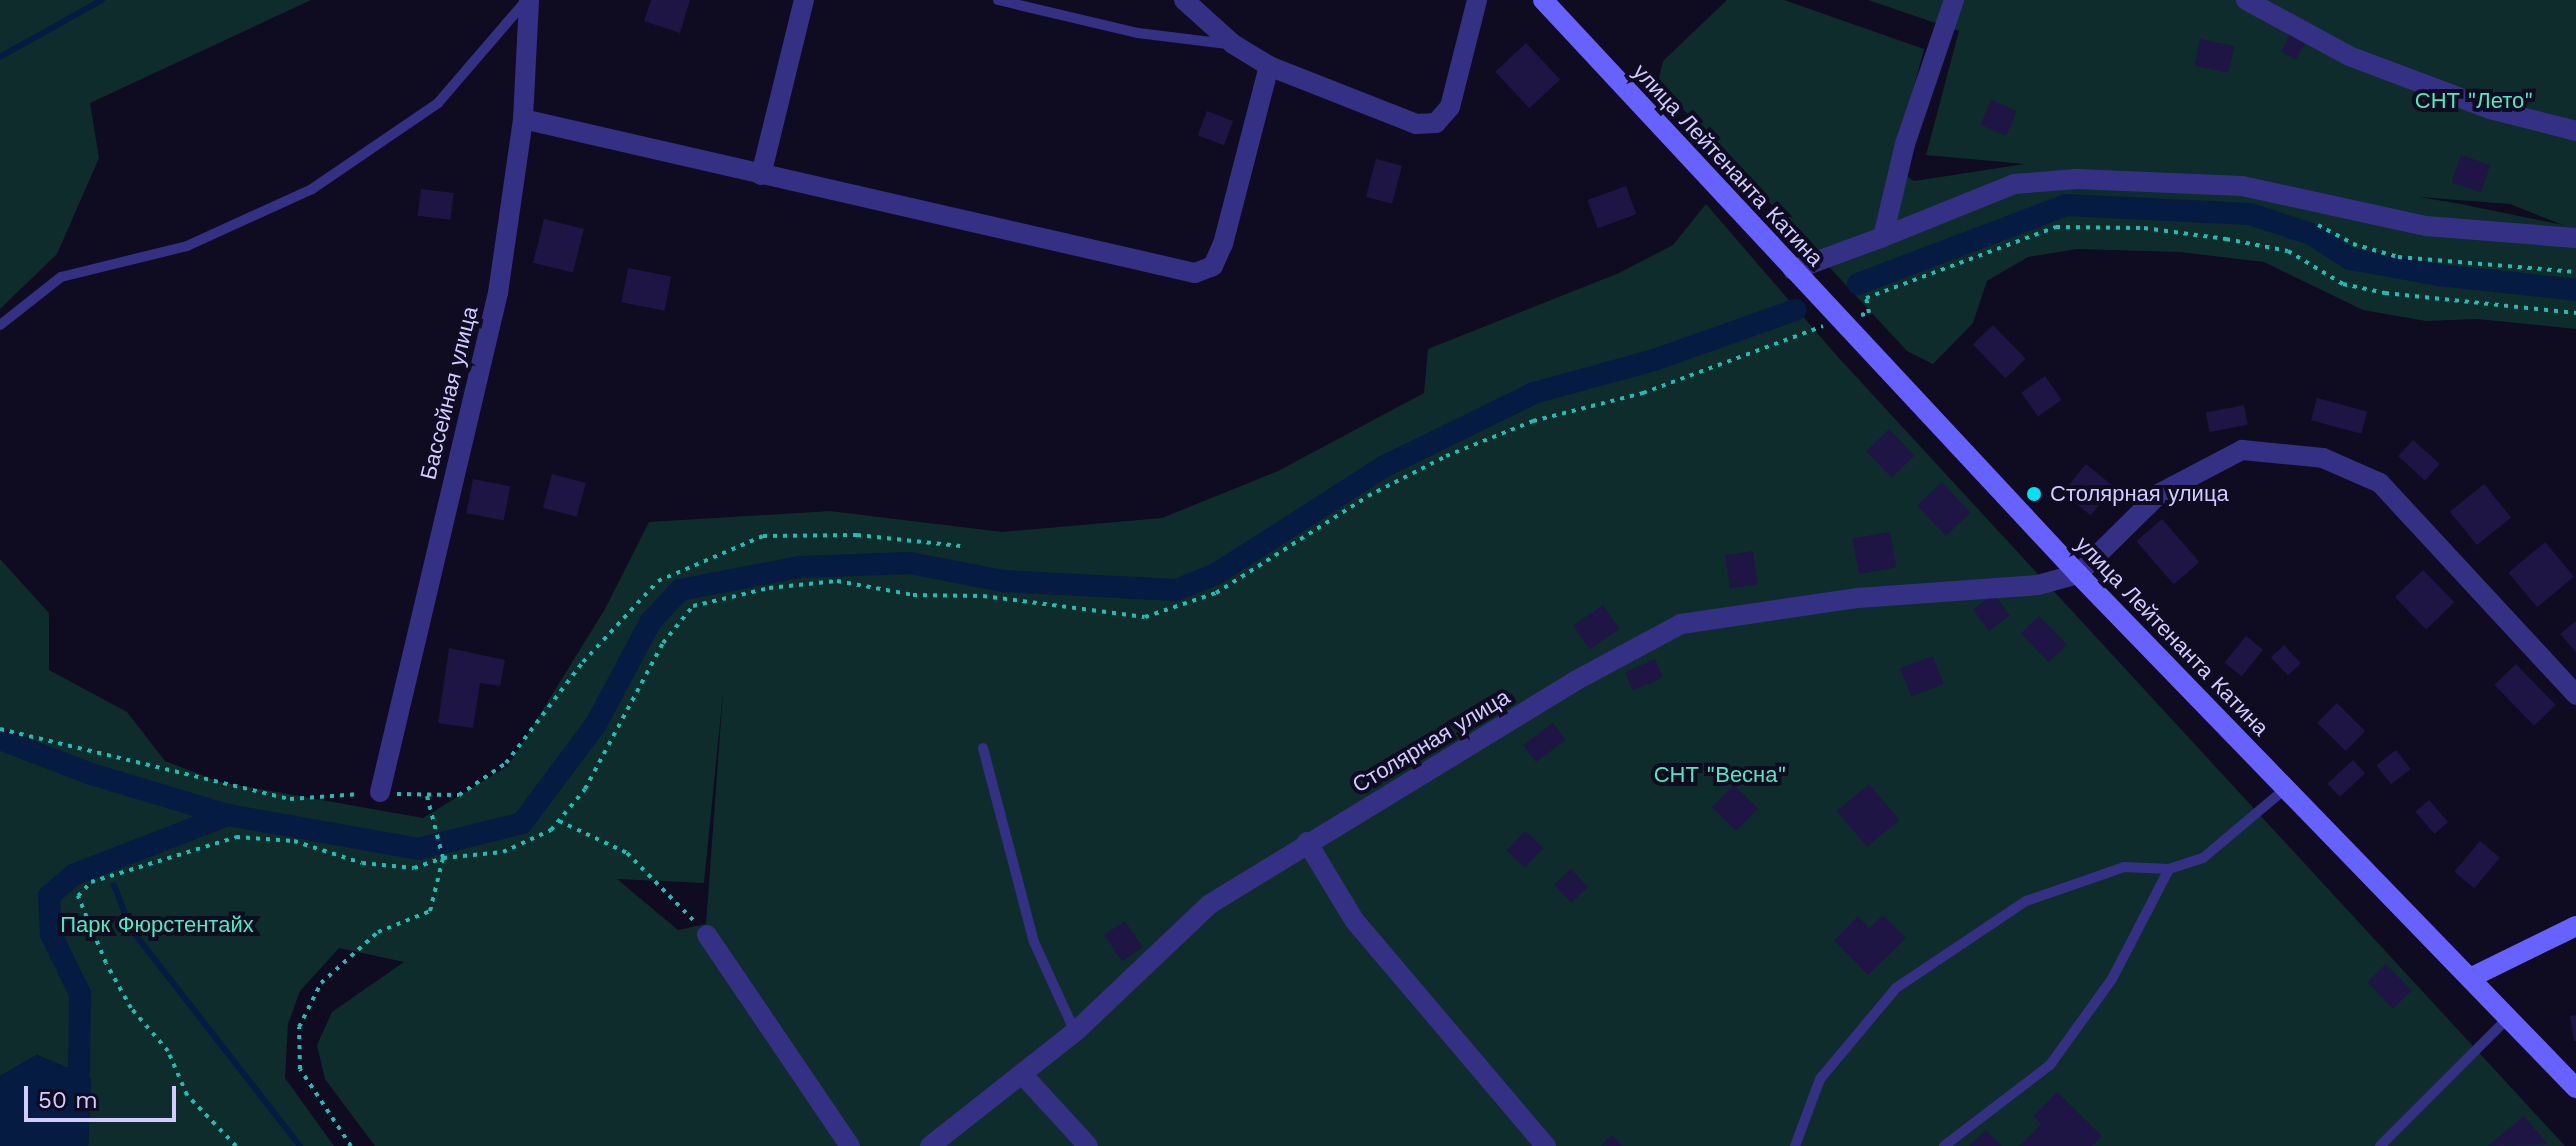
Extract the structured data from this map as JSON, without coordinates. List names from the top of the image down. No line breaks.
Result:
{"streets":{"street":["улица Лейтенанта Катина","Бассейная улица","Столярная улица"]},"crossings":[["улица Лейтенанта Катина","Столярная улица"]],"parks":["СНТ \"Лето\"","СНТ \"Весна\"","Парк Фюрстентайх"],"places":["Столярная улица"],"scale_bar":"50 m"}
